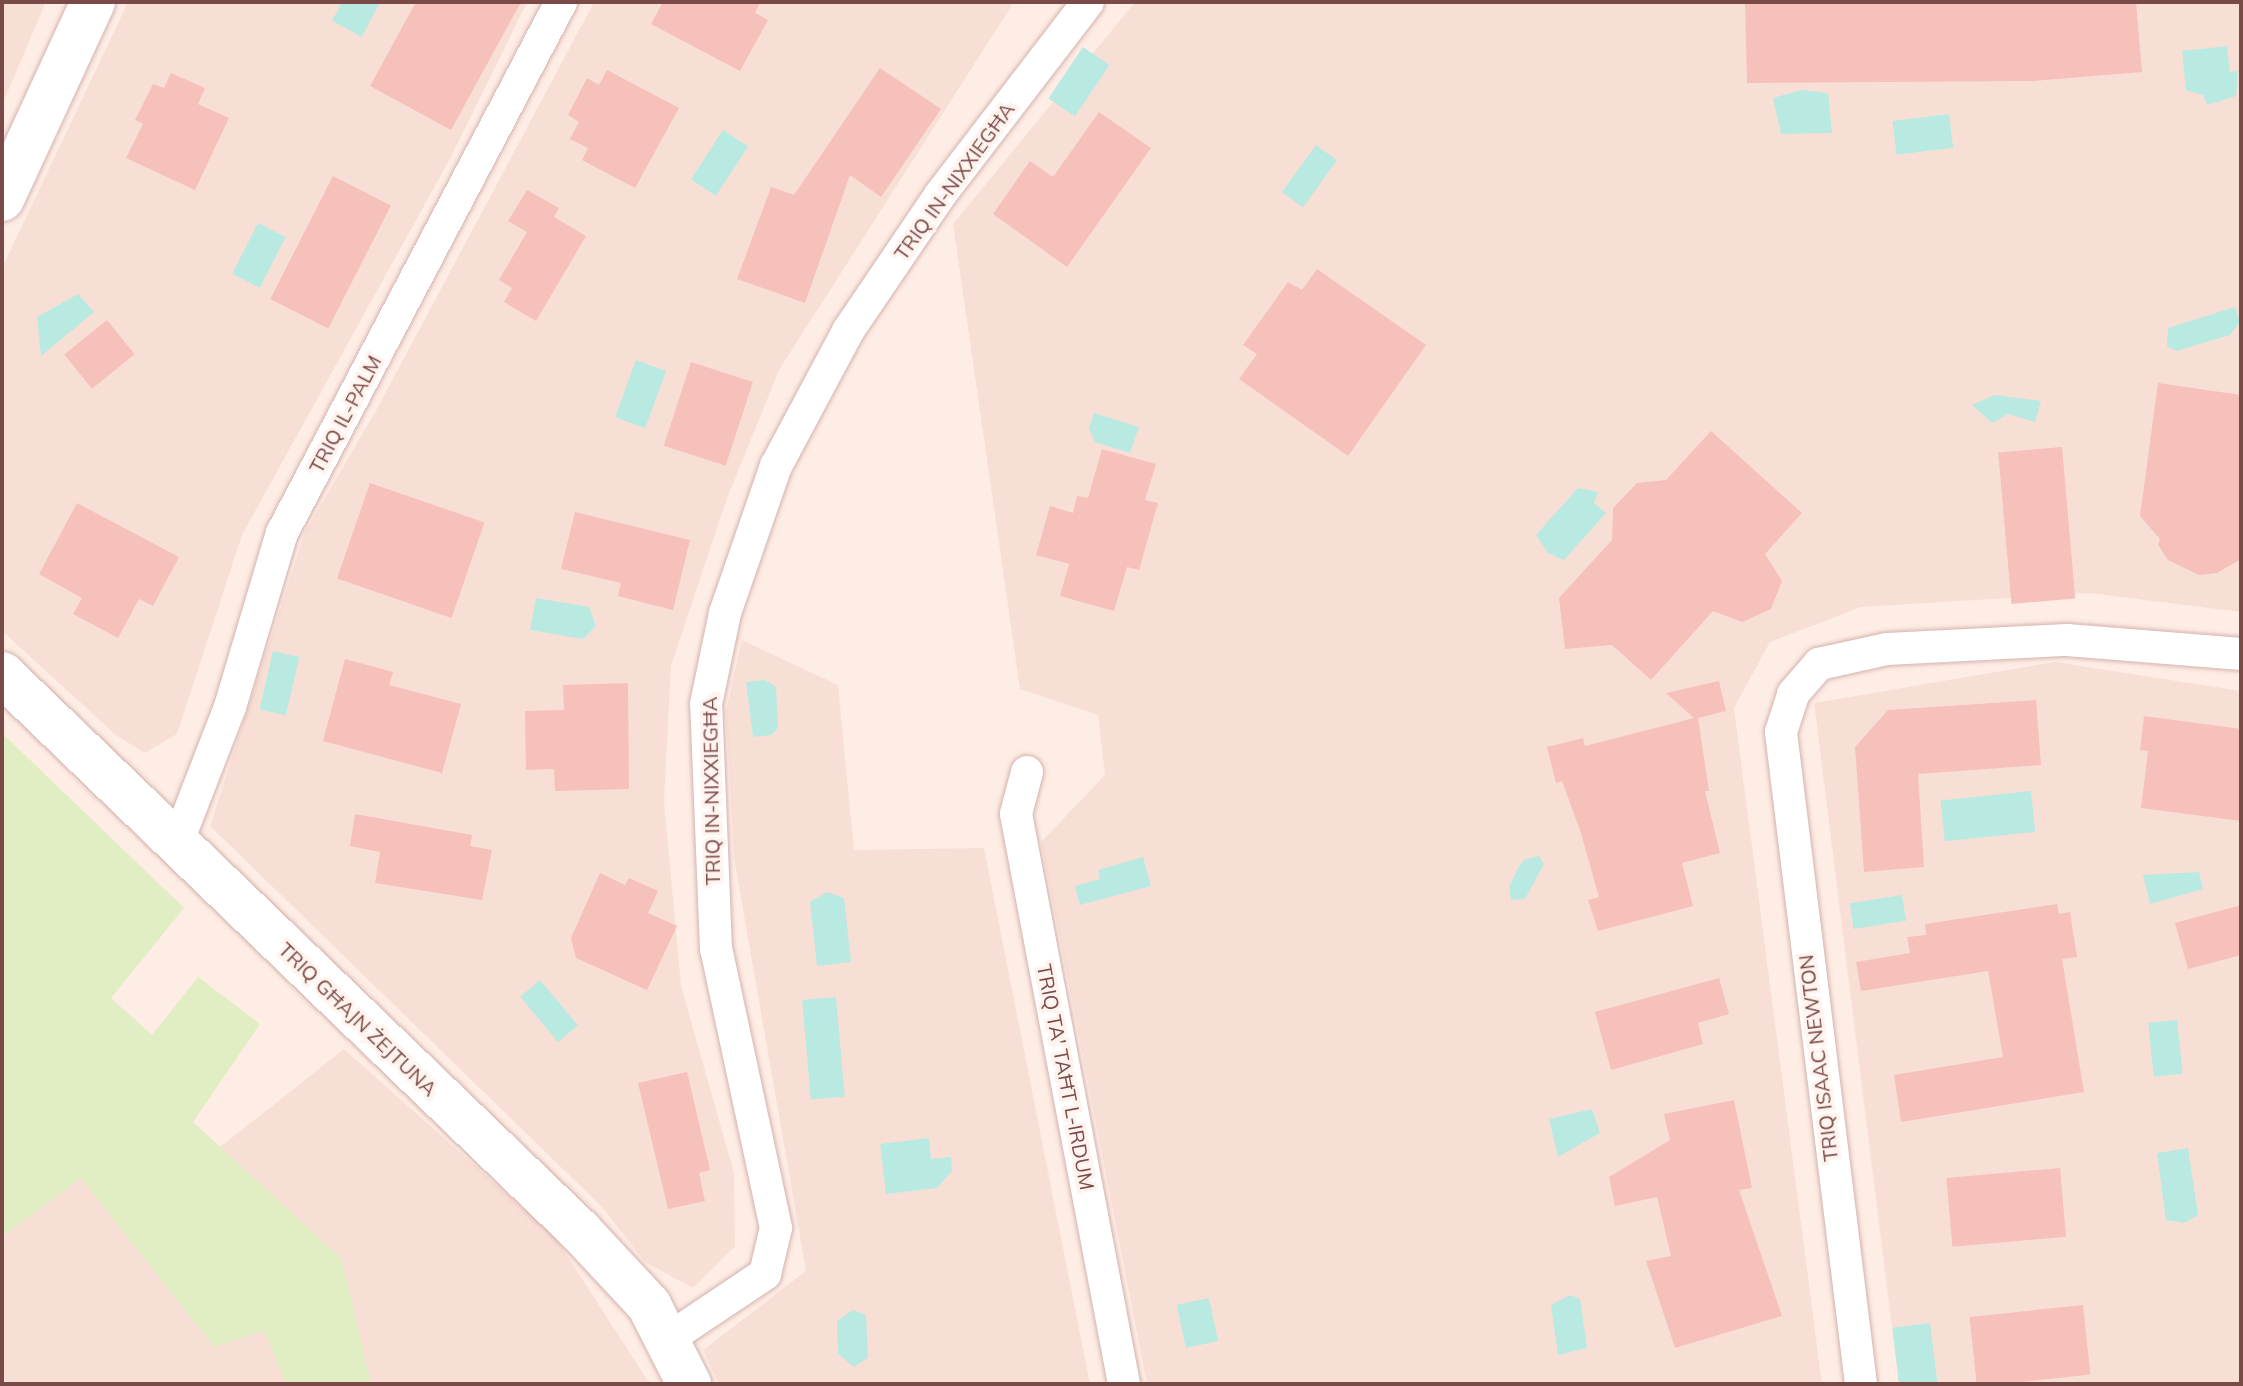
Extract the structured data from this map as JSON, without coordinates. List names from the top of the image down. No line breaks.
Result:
{"streets":{"street":["TRIQ IN-NIXXIEGĦA","TRIQ IL-PALM","TRIQ GĦAJN ŻEJTUNA","TRIQ ISAAC NEWTON","TRIQ TA' TAĦT L-IRDUM"]},"crossings":[["TRIQ IN-NIXXIEGĦA","TRIQ GĦAJN ŻEJTUNA"],["TRIQ IL-PALM","TRIQ GĦAJN ŻEJTUNA"]]}
